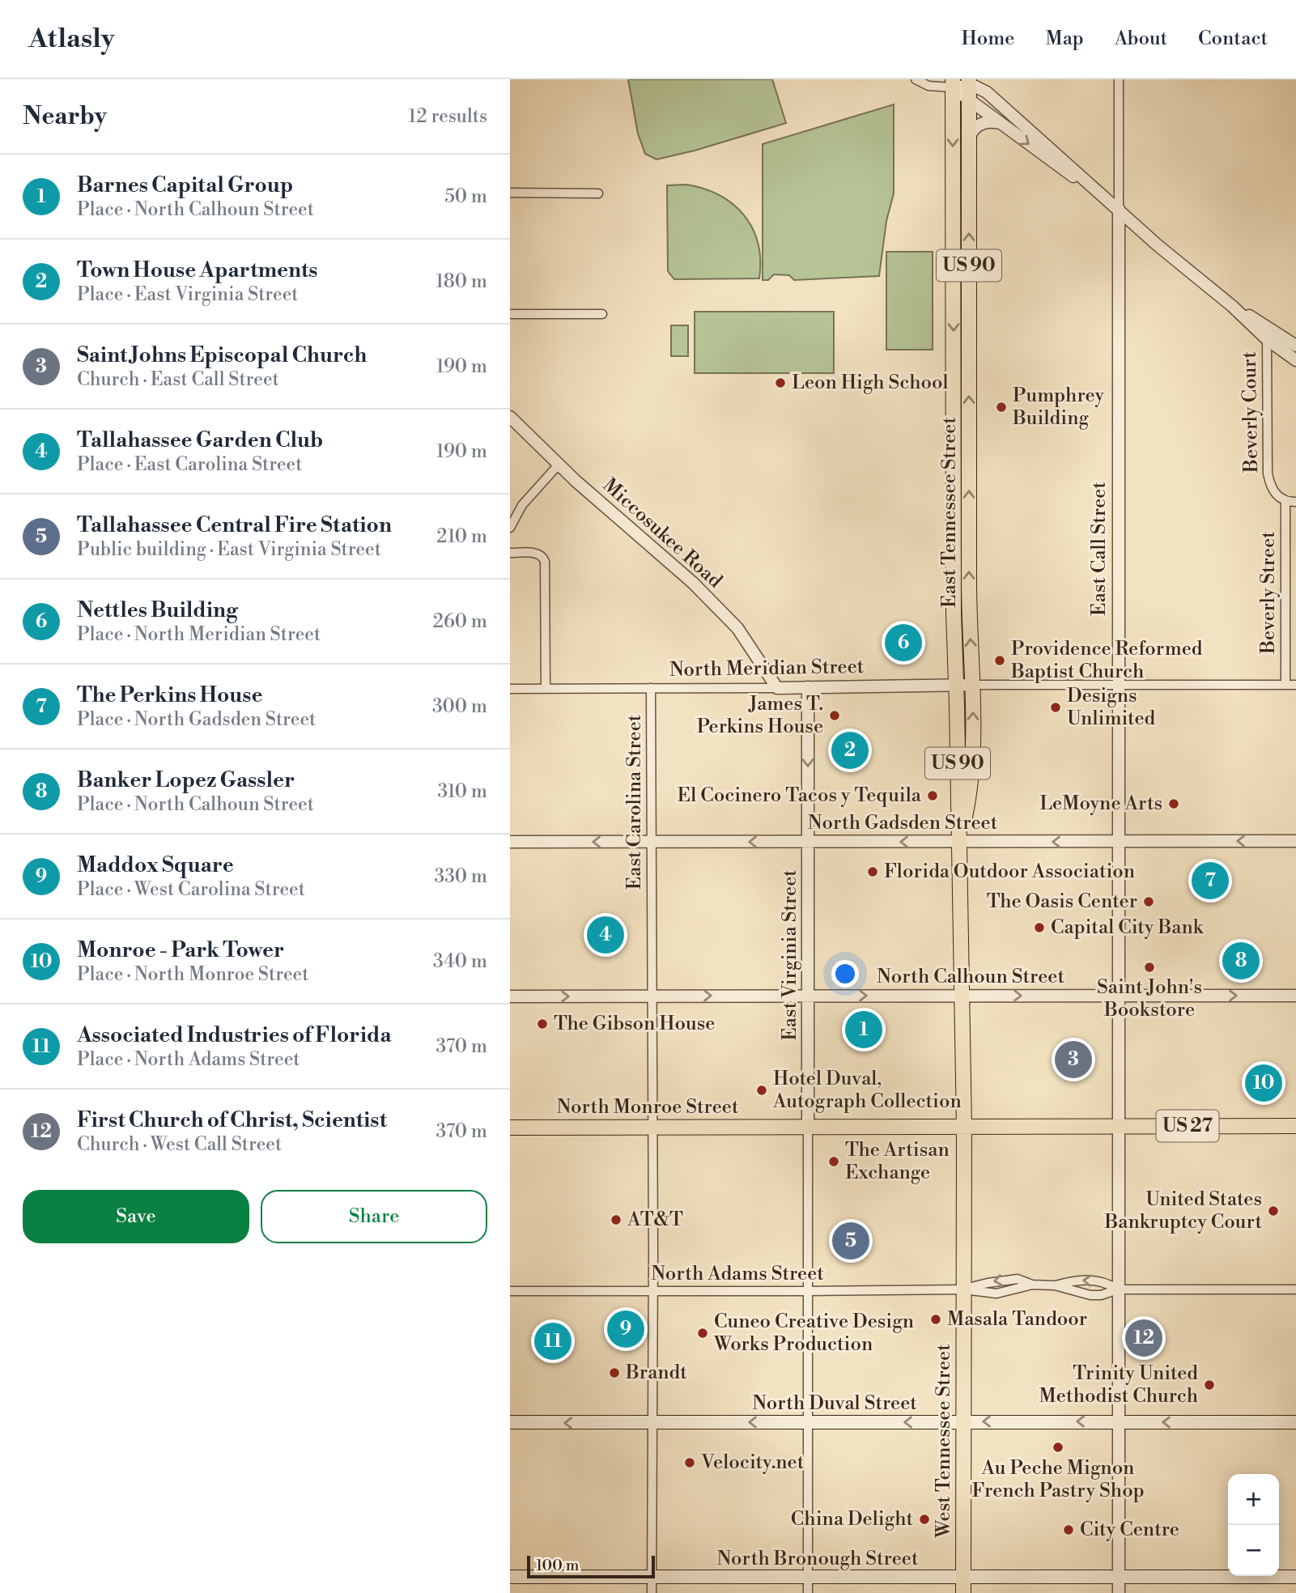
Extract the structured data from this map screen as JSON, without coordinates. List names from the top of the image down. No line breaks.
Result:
{"streets":{"main road":["US 90","East Tennessee Street","North Monroe Street","US 27","North Duval Street","West Tennessee Street","North Bronough Street"],"street":["Beverly Court","Miccosukee Road","East Call Street","Beverly Street","North Meridian Street","East Carolina Street","North Gadsden Street","East Virginia Street","North Calhoun Street","North Adams Street"]},"crossings":[["Beverly Court","Beverly Street"],["East Tennessee Street","North Meridian Street"],["East Tennessee Street","North Gadsden Street"],["East Tennessee Street","North Calhoun Street"],["East Tennessee Street","North Monroe Street"],["East Tennessee Street","North Adams Street"],["East Tennessee Street","West Tennessee Street"],["Miccosukee Road","North Meridian Street"],["East Call Street","North Meridian Street"],["East Call Street","North Gadsden Street"],["East Call Street","North Calhoun Street"],["East Call Street","North Monroe Street"],["East Call Street","North Adams Street"],["East Call Street","North Duval Street"],["East Call Street","North Bronough Street"],["Beverly Street","North Meridian Street"],["North Meridian Street","East Carolina Street"],["North Meridian Street","East Virginia Street"],["East Carolina Street","North Gadsden Street"],["East Carolina Street","North Calhoun Street"],["East Carolina Street","North Monroe Street"],["East Carolina Street","North Adams Street"],["East Carolina Street","North Duval Street"],["East Carolina Street","North Bronough Street"],["North Gadsden Street","East Virginia Street"],["East Virginia Street","North Calhoun Street"],["East Virginia Street","North Monroe Street"],["East Virginia Street","North Adams Street"],["East Virginia Street","North Duval Street"],["East Virginia Street","North Bronough Street"],["North Adams Street","West Tennessee Street"],["North Duval Street","West Tennessee Street"],["West Tennessee Street","North Bronough Street"]],"one_way":["North Gadsden Street","North Calhoun Street","North Duval Street"],"places":["Leon High School","Pumphrey Building","Providence Reformed Baptist Church","Designs Unlimited","James T. Perkins House","El Cocinero Tacos y Tequila","LeMoyne Arts","Florida Outdoor Association","The Oasis Center","Capital City Bank","Saint John's Bookstore","The Gibson House","Hotel Duval, Autograph Collection","The Artisan Exchange","United States Bankruptcy Court","AT&T","Masala Tandoor","Cuneo Creative Design Works Production","Brandt","Trinity United Methodist Church","Au Peche Mignon French Pastry Shop","Velocity.net","China Delight","City Centre"],"scale_bar":"100 m","page":{"header":"Atlasly","nav":["Home","Map","About","Contact"],"heading":["Nearby","12 results"],"list":[{"mark":"1","name":"Barnes Capital Group","note":"Place · North Calhoun Street","value":"50 m"},{"mark":"2","name":"Town House Apartments","note":"Place · East Virginia Street","value":"180 m"},{"mark":"3","name":"Saint Johns Episcopal Church","note":"Church · East Call Street","value":"190 m"},{"mark":"4","name":"Tallahassee Garden Club","note":"Place · East Carolina Street","value":"190 m"},{"mark":"5","name":"Tallahassee Central Fire Station","note":"Public building · East Virginia Street","value":"210 m"},{"mark":"6","name":"Nettles Building","note":"Place · North Meridian Street","value":"260 m"},{"mark":"7","name":"The Perkins House","note":"Place · North Gadsden Street","value":"300 m"},{"mark":"8","name":"Banker Lopez Gassler","note":"Place · North Calhoun Street","value":"310 m"},{"mark":"9","name":"Maddox Square","note":"Place · West Carolina Street","value":"330 m"},{"mark":"10","name":"Monroe - Park Tower","note":"Place · North Monroe Street","value":"340 m"},{"mark":"11","name":"Associated Industries of Florida","note":"Place · North Adams Street","value":"370 m"},{"mark":"12","name":"First Church of Christ, Scientist","note":"Church · West Call Street","value":"370 m"}],"pins":["6","2","7","4","8","1","3","10","5","9","12","11"],"buttons":["Save","Share"],"map_buttons":["+","−"],"scale":"100 m"}}
